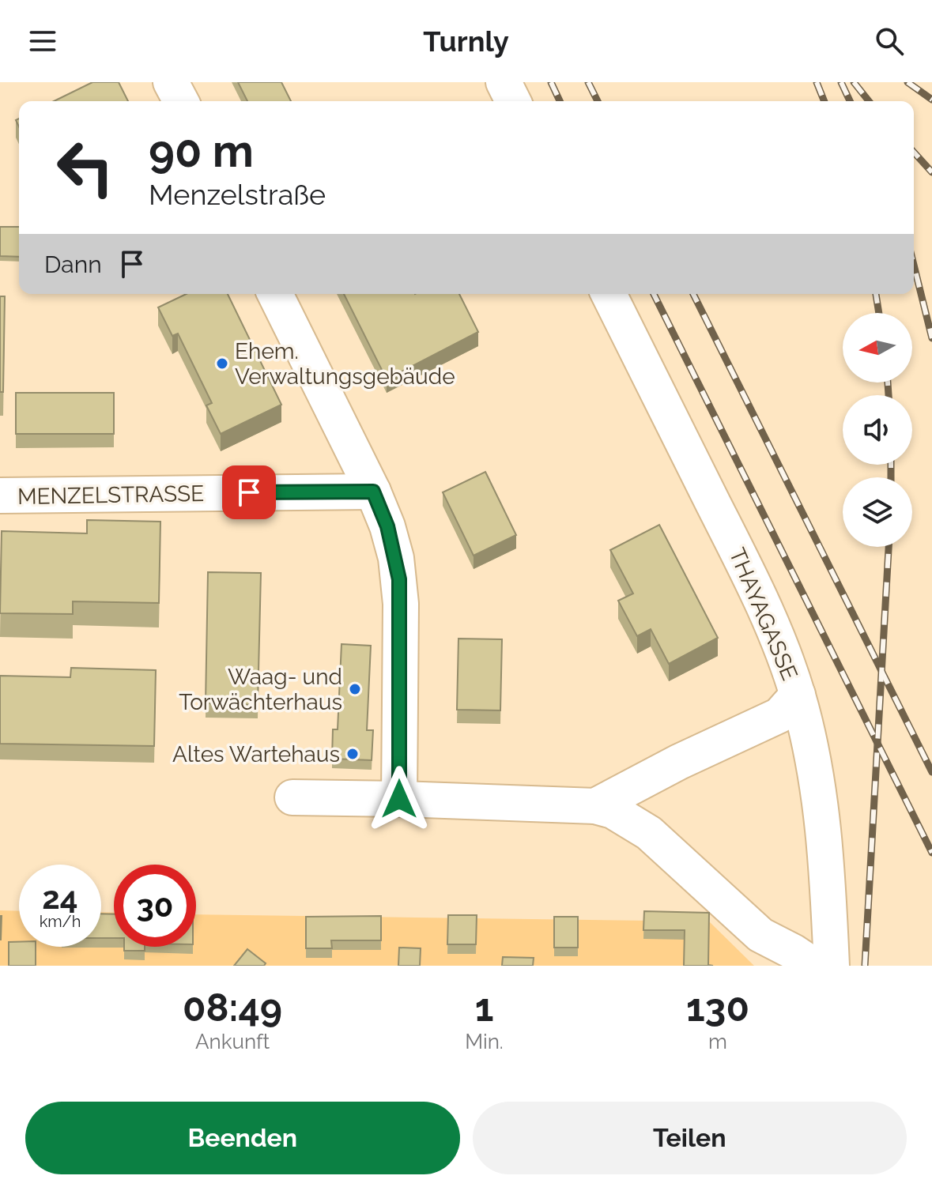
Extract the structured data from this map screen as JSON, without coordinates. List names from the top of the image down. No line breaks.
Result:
{"streets":{"street":["MENZELSTRASSE","THAYAGASSE"]},"places":["Ehem. Verwaltungsgebäude","Waag- und Torwächterhaus","Altes Wartehaus"],"north":"left","page":{"header":"Turnly","turn":["90 m","Menzelstraße"],"then":"Dann","speed":"24 km/h","limit":"30","eta":["08:49","Ankunft","1","Min.","130","m"],"buttons":["Beenden","Teilen"]}}
